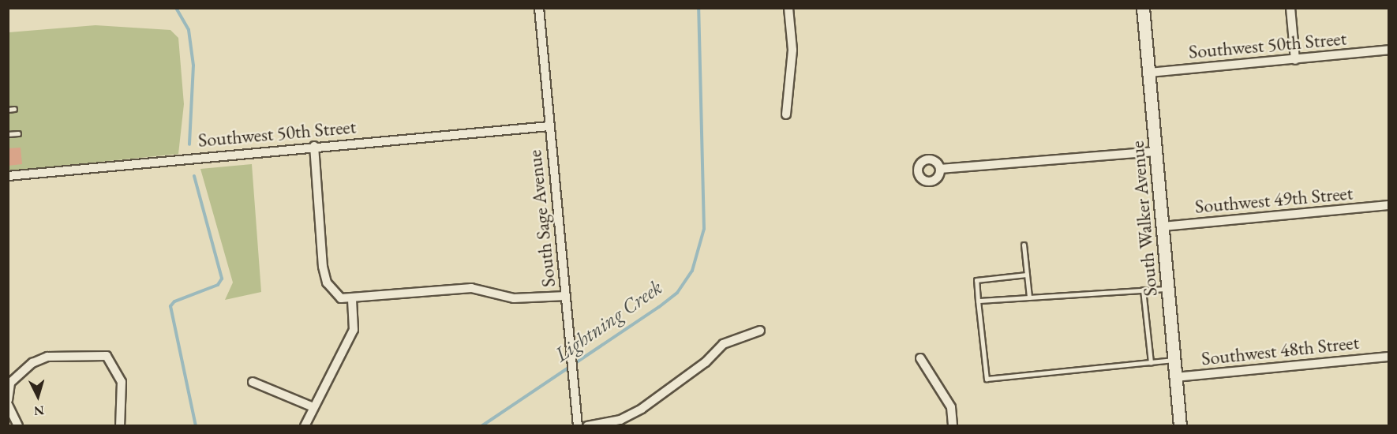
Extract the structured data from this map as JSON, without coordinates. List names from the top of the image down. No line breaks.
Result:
{"streets":{"main road":["South Walker Avenue"],"street":["Southwest 50th Street","Southwest 49th Street","South Sage Avenue","Southwest 48th Street"]},"crossings":[["Southwest 50th Street","South Sage Avenue"],["Southwest 50th Street","South Walker Avenue"],["Southwest 49th Street","South Walker Avenue"],["South Walker Avenue","Southwest 48th Street"]],"water":["Lightning Creek"],"north":"bottom"}
